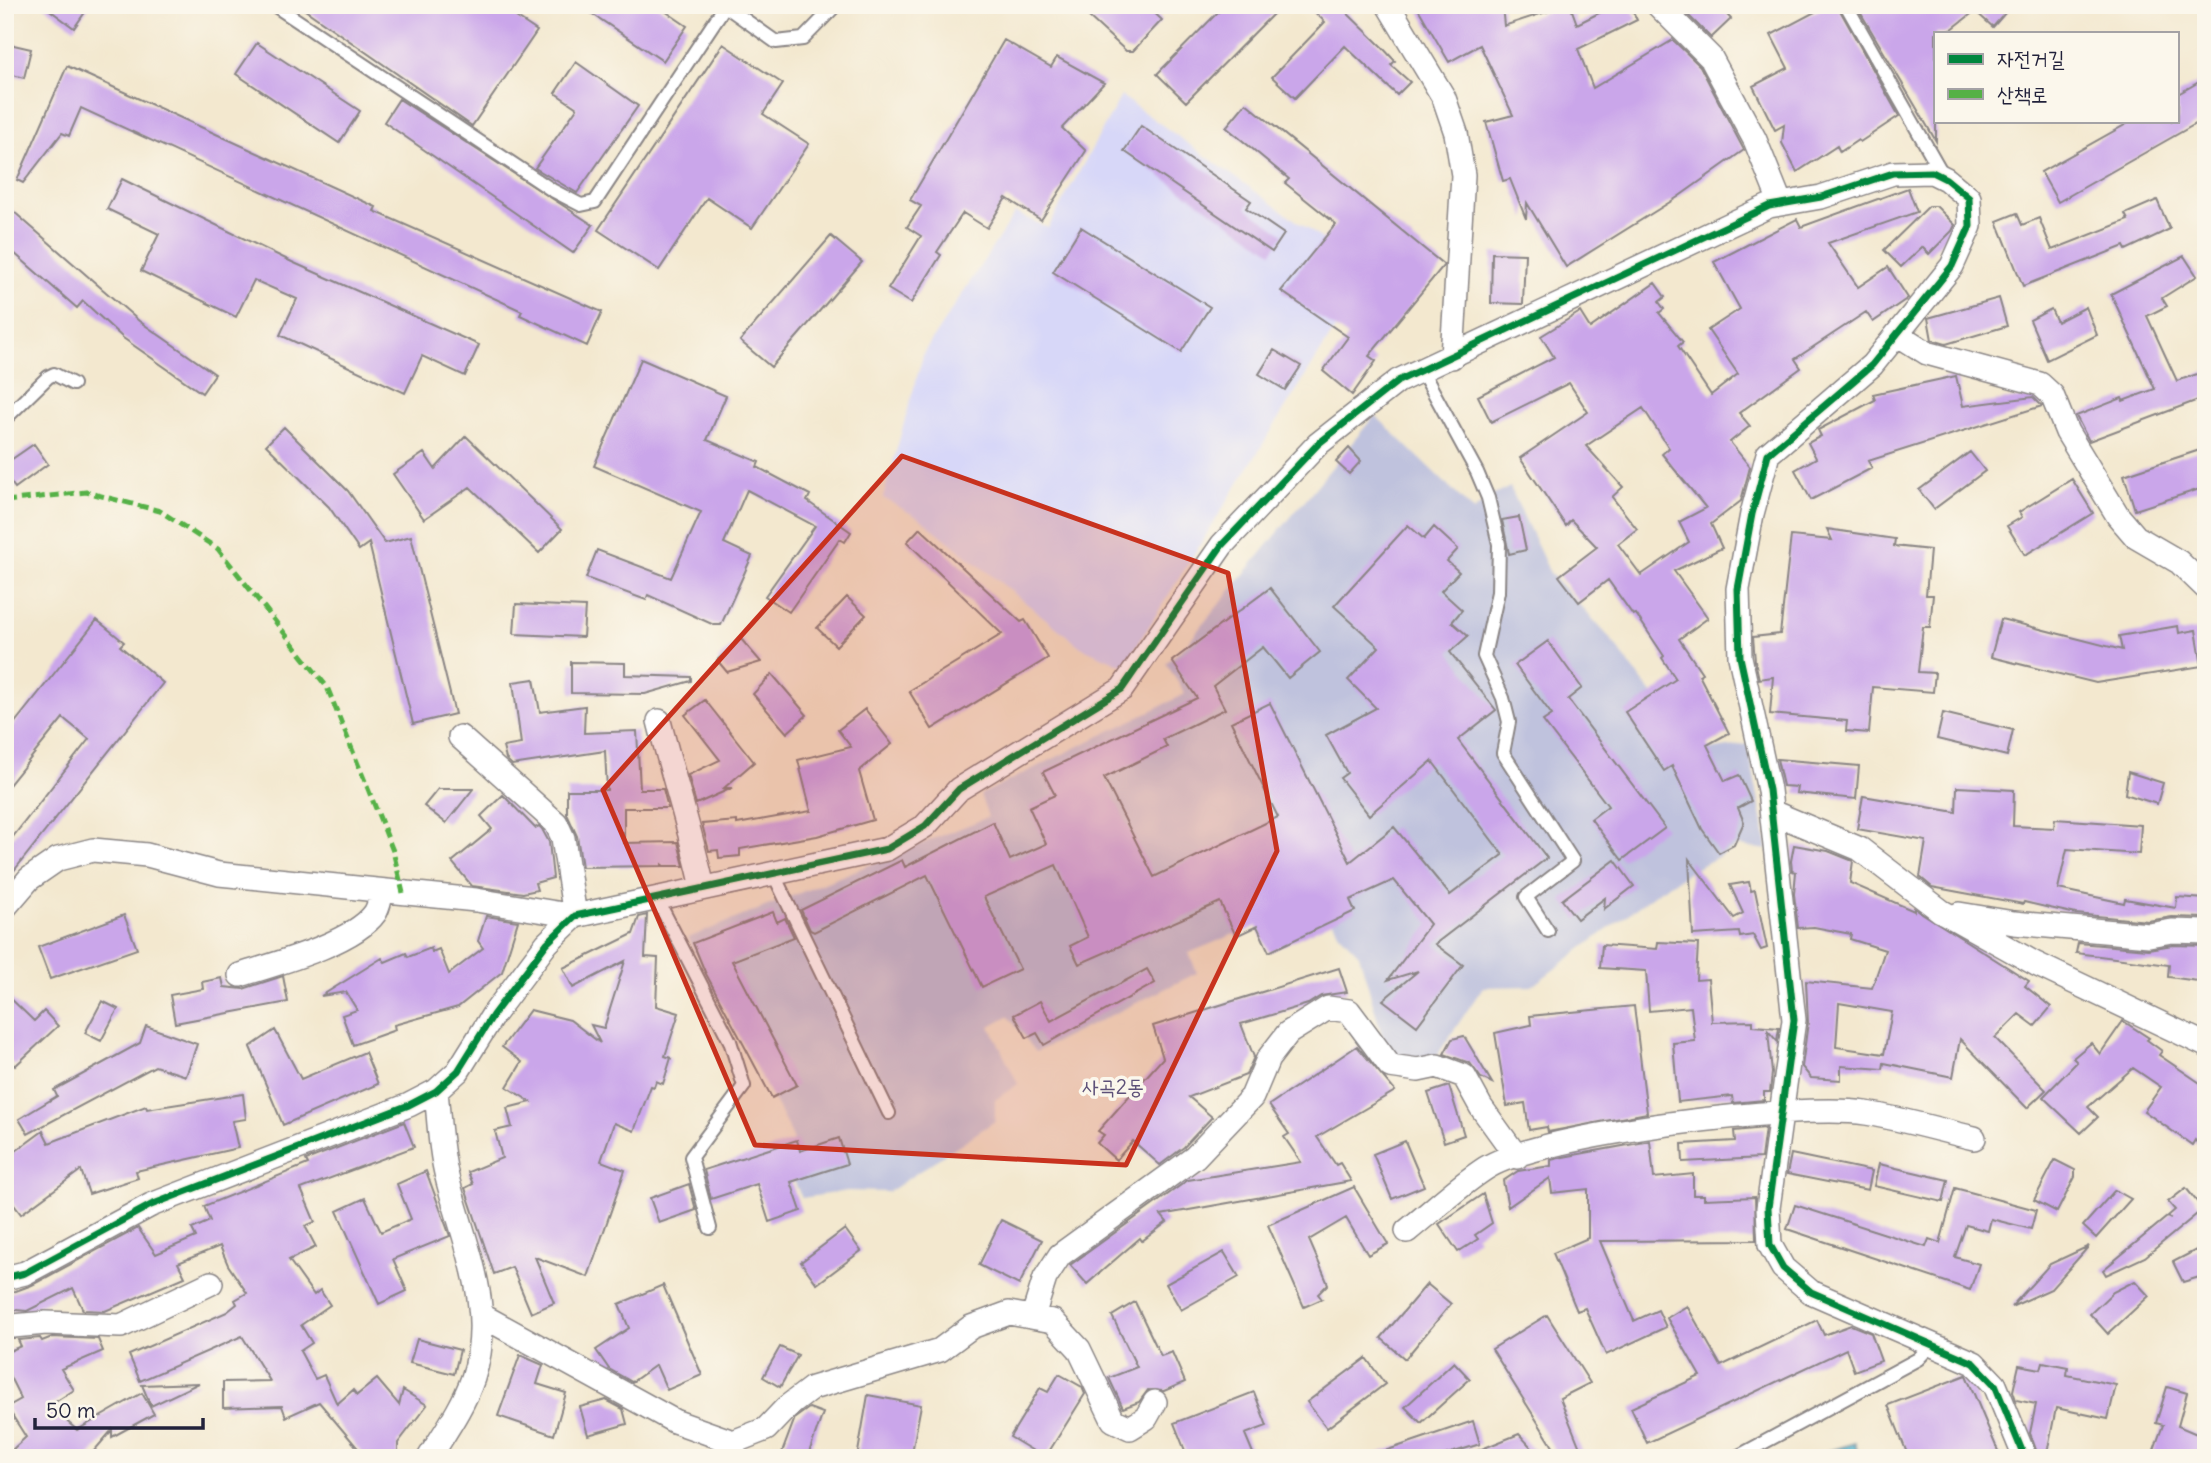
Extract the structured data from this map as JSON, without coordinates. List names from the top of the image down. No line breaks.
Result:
{"districts":["사곡2동"],"legend":["자전거길","산책로"],"scale_bar":"50 m"}
